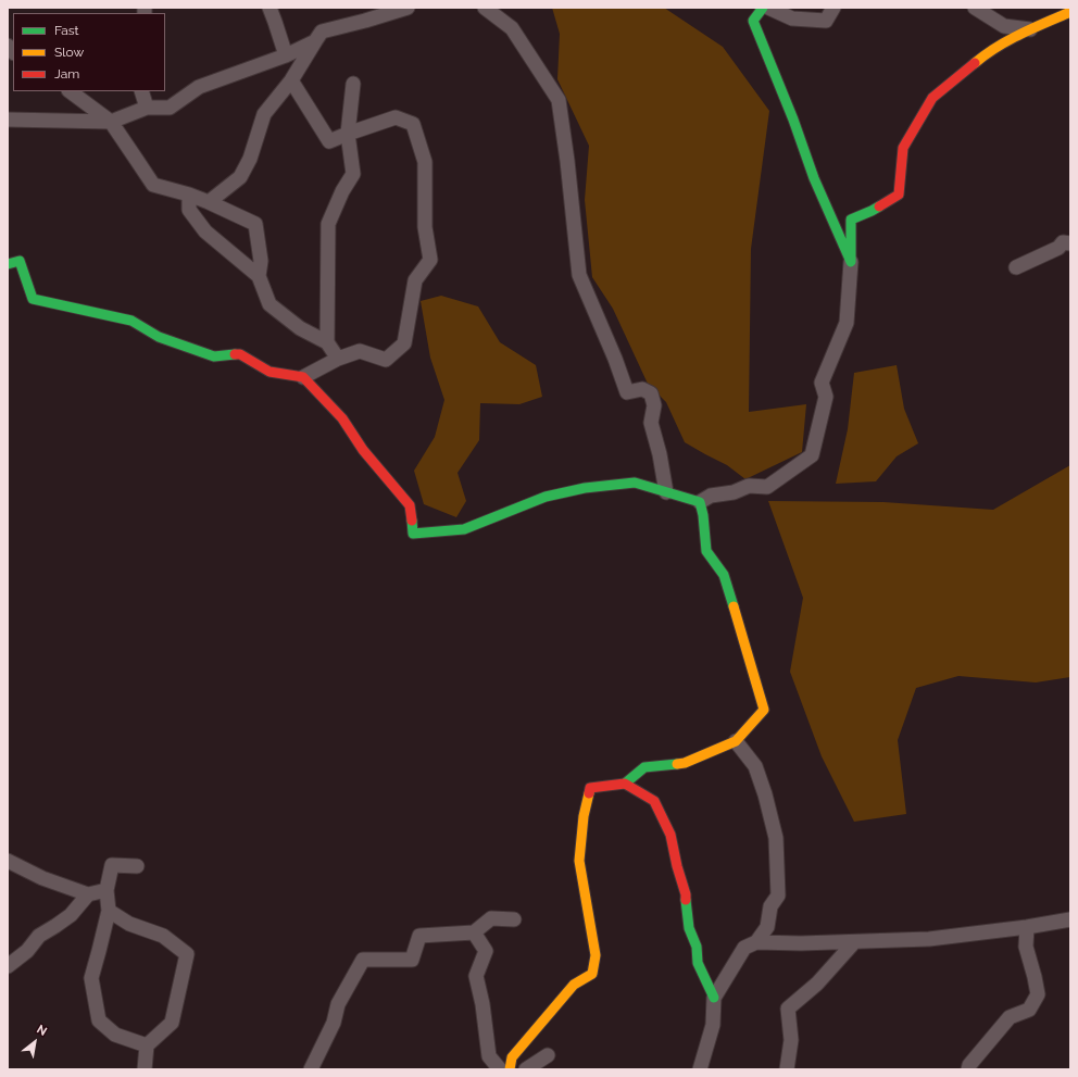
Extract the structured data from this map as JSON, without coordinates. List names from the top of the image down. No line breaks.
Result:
{"legend":["Fast","Slow","Jam"],"north":"top right"}
